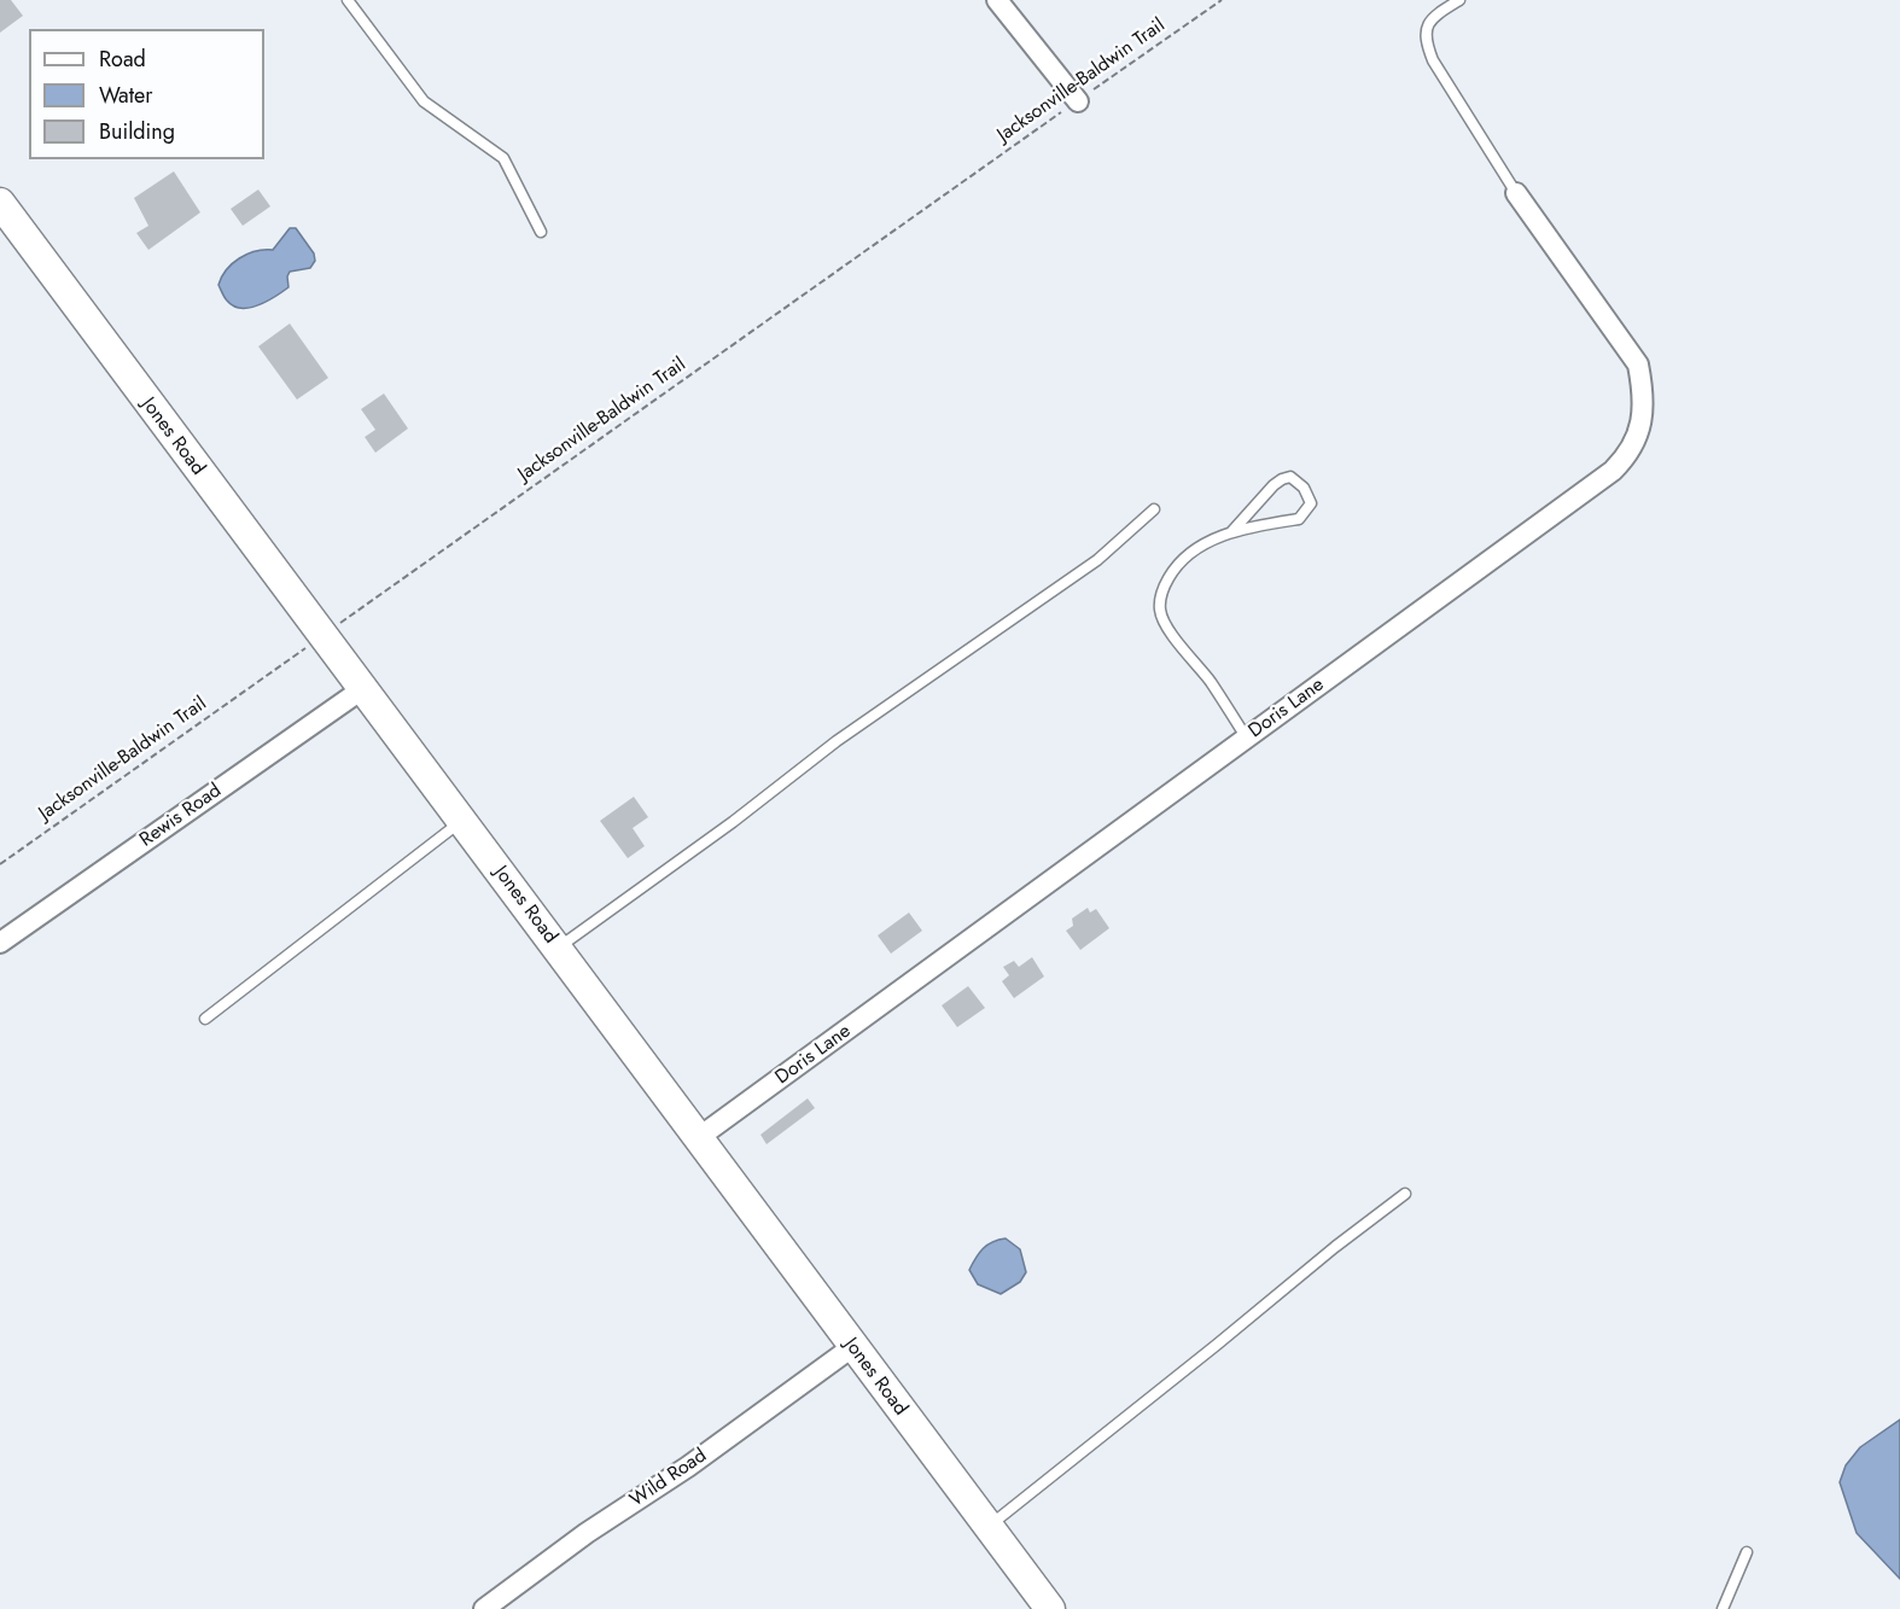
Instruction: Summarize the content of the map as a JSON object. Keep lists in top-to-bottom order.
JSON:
{
  "streets": {
    "street": [
      "Jones Road",
      "Doris Lane",
      "Rewis Road",
      "Wild Road"
    ],
    "path": ["Jacksonville-Baldwin Trail"]
  },
  "crossings": [
    ["Jacksonville-Baldwin Trail", "Jones Road"],
    ["Jones Road", "Doris Lane"],
    ["Jones Road", "Rewis Road"],
    ["Jones Road", "Wild Road"]
  ],
  "legend": ["Road", "Water", "Building"]
}
